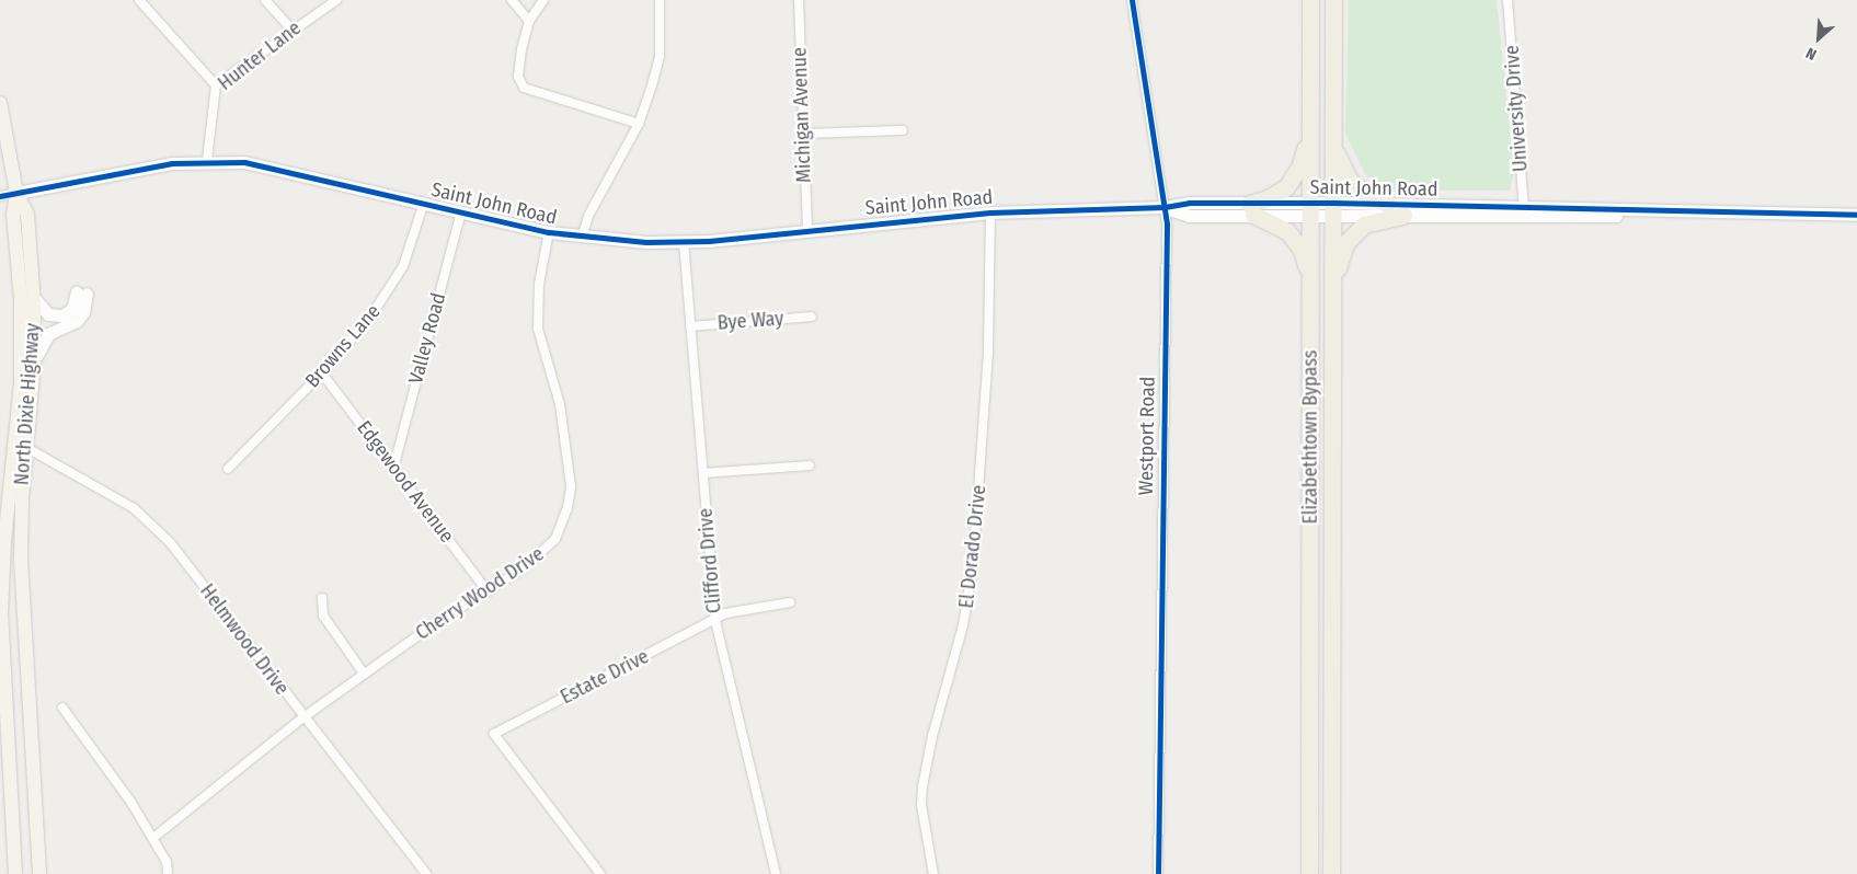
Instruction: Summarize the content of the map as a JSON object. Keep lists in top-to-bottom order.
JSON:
{
  "streets": {
    "highway": ["Elizabethtown Bypass"],
    "main road": ["North Dixie Highway"],
    "street": [
      "Hunter Lane",
      "University Drive",
      "Michigan Avenue",
      "Saint John Road",
      "Bye Way",
      "Valley Road",
      "Browns Lane",
      "Westport Road",
      "Edgewood Avenue",
      "El Dorado Drive",
      "Clifford Drive",
      "Cherry Wood Drive",
      "Helmwood Drive",
      "Estate Drive"
    ]
  },
  "crossings": [
    ["Hunter Lane", "Saint John Road"],
    ["University Drive", "Saint John Road"],
    ["Michigan Avenue", "Saint John Road"],
    ["Saint John Road", "Valley Road"],
    ["Saint John Road", "Browns Lane"],
    ["Saint John Road", "North Dixie Highway"],
    ["Saint John Road", "Westport Road"],
    ["Saint John Road", "Elizabethtown Bypass"],
    ["Saint John Road", "El Dorado Drive"],
    ["Saint John Road", "Clifford Drive"],
    ["Saint John Road", "Cherry Wood Drive"],
    ["Bye Way", "Clifford Drive"],
    ["Valley Road", "Edgewood Avenue"],
    ["Browns Lane", "Edgewood Avenue"],
    ["North Dixie Highway", "Helmwood Drive"],
    ["Edgewood Avenue", "Cherry Wood Drive"],
    ["Clifford Drive", "Estate Drive"],
    ["Cherry Wood Drive", "Helmwood Drive"]
  ],
  "north": "bottom left"
}
